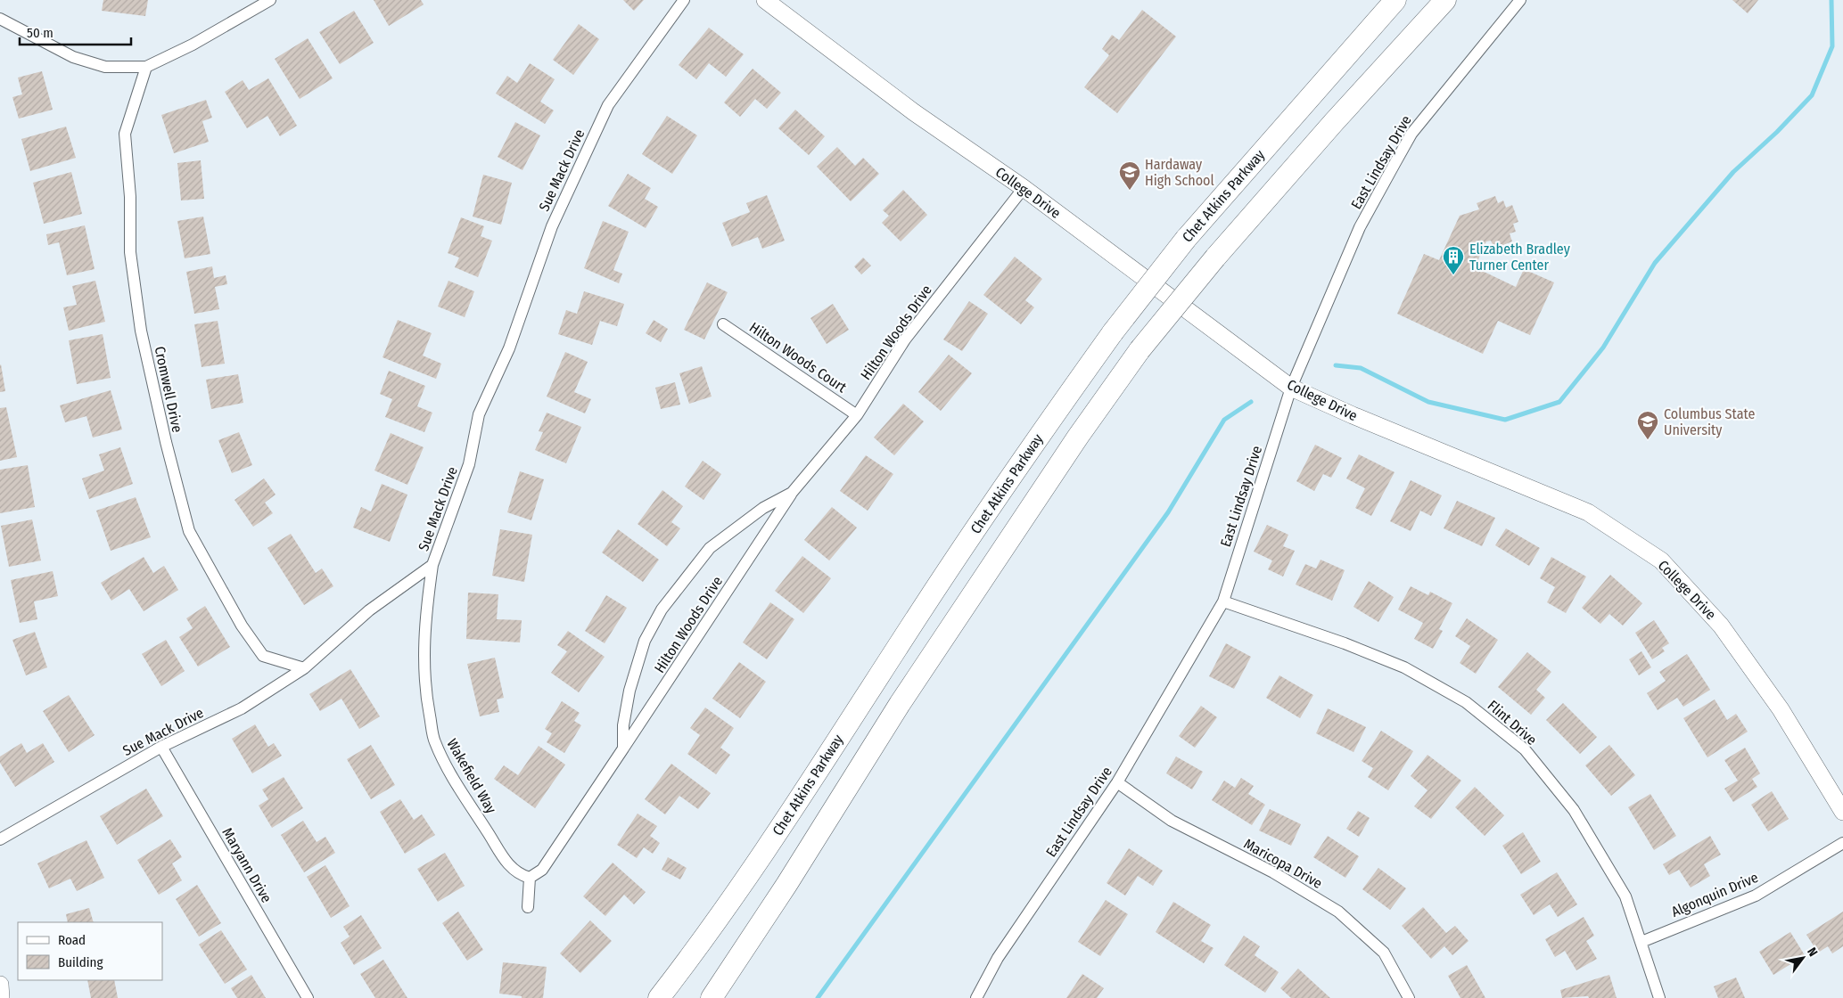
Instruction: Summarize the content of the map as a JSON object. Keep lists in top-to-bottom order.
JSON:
{
  "streets": {
    "highway": ["Chet Atkins Parkway"],
    "street": [
      "East Lindsay Drive",
      "Sue Mack Drive",
      "College Drive",
      "Hilton Woods Drive",
      "Hilton Woods Court",
      "Cromwell Drive",
      "Flint Drive",
      "Wakefield Way",
      "Maricopa Drive",
      "Maryann Drive",
      "Algonquin Drive"
    ]
  },
  "crossings": [
    ["East Lindsay Drive", "College Drive"],
    ["East Lindsay Drive", "Flint Drive"],
    ["East Lindsay Drive", "Maricopa Drive"],
    ["Sue Mack Drive", "Cromwell Drive"],
    ["Sue Mack Drive", "Wakefield Way"],
    ["Sue Mack Drive", "Maryann Drive"],
    ["College Drive", "Hilton Woods Drive"],
    ["Hilton Woods Drive", "Hilton Woods Court"],
    ["Hilton Woods Drive", "Wakefield Way"],
    ["Flint Drive", "Algonquin Drive"]
  ],
  "places": {
    "school or university": ["Hardaway High School", "Columbus State University"],
    "building": ["Elizabeth Bradley Turner Center"]
  },
  "legend": ["Road", "Building"],
  "scale_bar": "50 m",
  "north": "top right"
}
